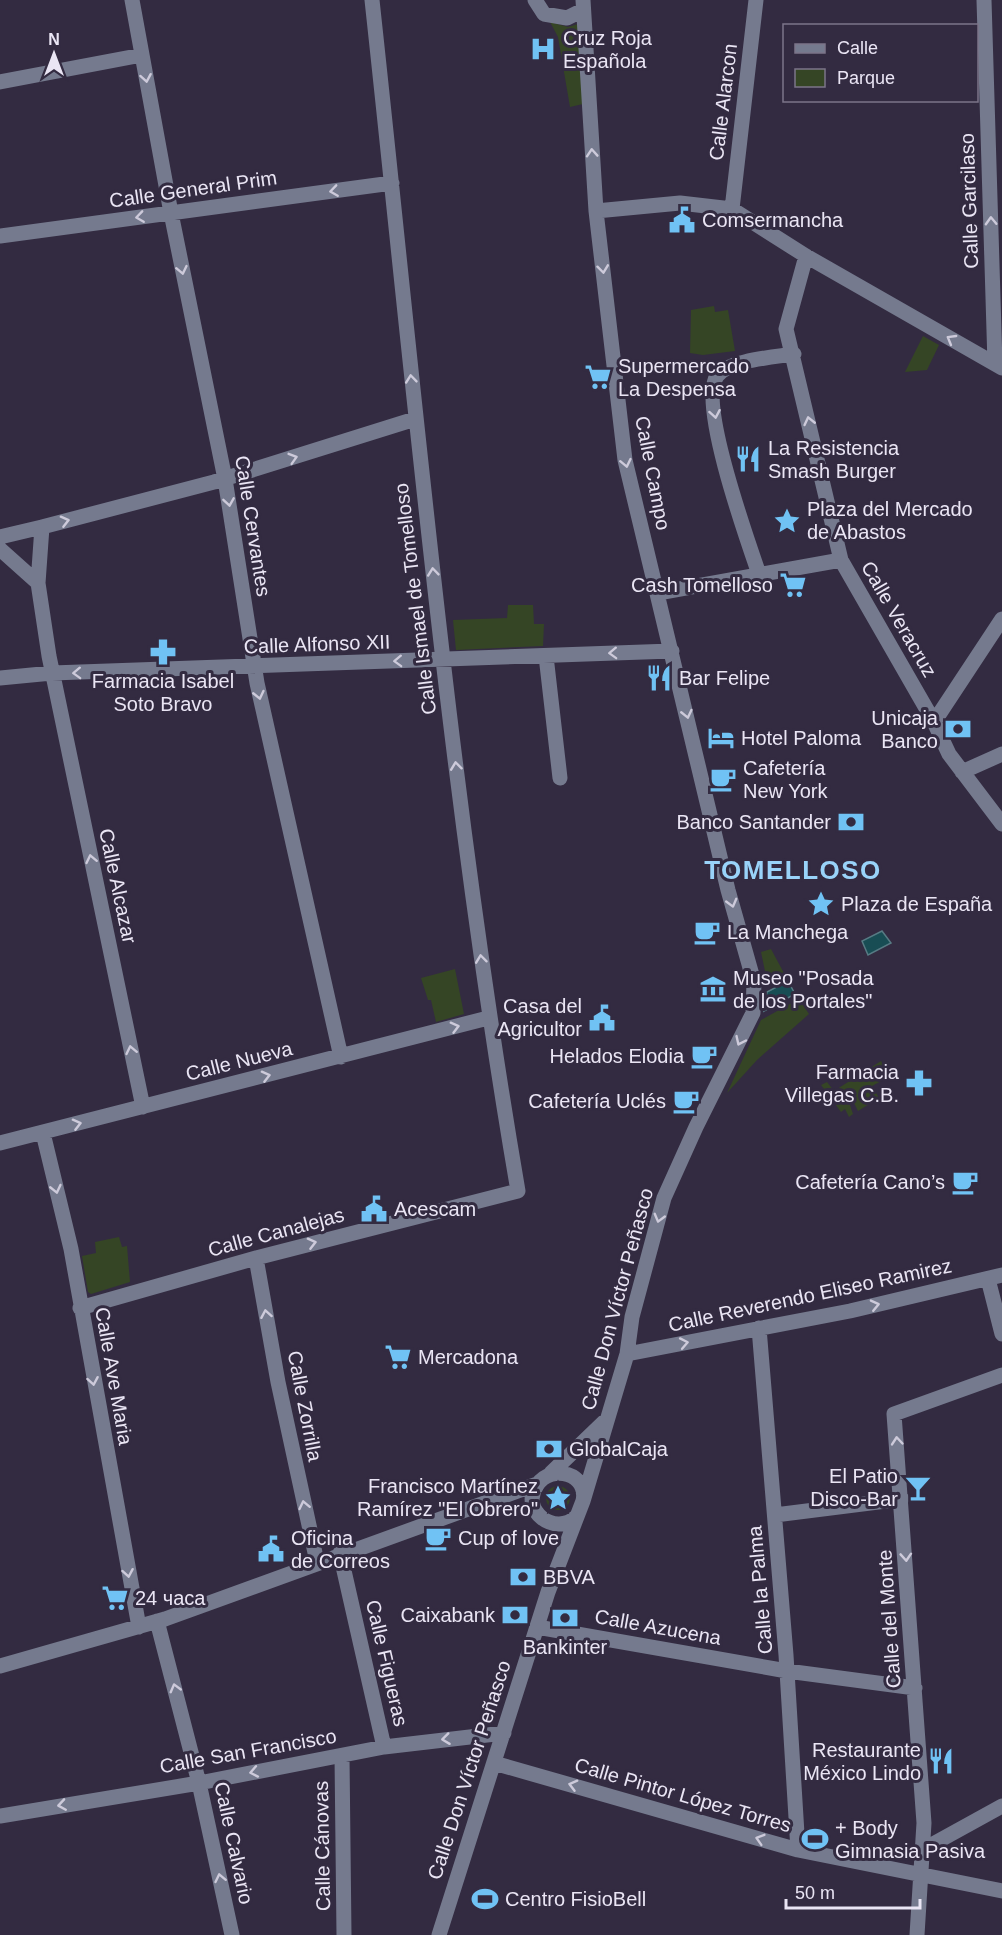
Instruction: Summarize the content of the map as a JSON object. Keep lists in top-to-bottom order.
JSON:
{
  "streets": {
    "street": [
      "Calle Alarcon",
      "Calle General Prim",
      "Calle Garcilaso",
      "Calle Campo",
      "Calle Cervantes",
      "Calle Ismael de Tomelloso",
      "Calle Veracruz",
      "Calle Alfonso XII",
      "Calle Alcazar",
      "Calle Nueva",
      "Calle Canalejas",
      "Calle Reverendo Eliseo Ramirez",
      "Calle Don Víctor Peñasco",
      "Calle Ave Maria",
      "Calle Zorrilla",
      "Calle la Palma",
      "Calle del Monte",
      "Calle Azucena",
      "Calle Figueras",
      "Calle San Francisco",
      "Calle Pintor López Torres",
      "Calle Calvario",
      "Calle Cánovas"
    ]
  },
  "crossings": [
    ["Calle General Prim", "Calle Cervantes"],
    ["Calle General Prim", "Calle Ismael de Tomelloso"],
    ["Calle Campo", "Calle Veracruz"],
    ["Calle Campo", "Calle Alfonso XII"],
    ["Calle Campo", "Calle Don Víctor Peñasco"],
    ["Calle Cervantes", "Calle Alfonso XII"],
    ["Calle Cervantes", "Calle Nueva"],
    ["Calle Ismael de Tomelloso", "Calle Alfonso XII"],
    ["Calle Ismael de Tomelloso", "Calle Nueva"],
    ["Calle Ismael de Tomelloso", "Calle Canalejas"],
    ["Calle Alfonso XII", "Calle Alcazar"],
    ["Calle Alcazar", "Calle Nueva"],
    ["Calle Nueva", "Calle Ave Maria"],
    ["Calle Canalejas", "Calle Ave Maria"],
    ["Calle Canalejas", "Calle Zorrilla"],
    ["Calle Reverendo Eliseo Ramirez", "Calle Don Víctor Peñasco"],
    ["Calle Reverendo Eliseo Ramirez", "Calle la Palma"],
    ["Calle Don Víctor Peñasco", "Calle Azucena"],
    ["Calle Don Víctor Peñasco", "Calle San Francisco"],
    ["Calle Don Víctor Peñasco", "Calle Pintor López Torres"],
    ["Calle la Palma", "Calle Azucena"],
    ["Calle la Palma", "Calle Pintor López Torres"],
    ["Calle del Monte", "Calle Azucena"],
    ["Calle del Monte", "Calle Pintor López Torres"],
    ["Calle Figueras", "Calle San Francisco"],
    ["Calle San Francisco", "Calle Calvario"],
    ["Calle San Francisco", "Calle Cánovas"]
  ],
  "one_way": [
    "Calle General Prim",
    "Calle Garcilaso",
    "Calle Cervantes",
    "Calle Ismael de Tomelloso",
    "Calle Alfonso XII",
    "Calle Alcazar",
    "Calle Nueva",
    "Calle Canalejas",
    "Calle Reverendo Eliseo Ramirez",
    "Calle Don Víctor Peñasco",
    "Calle Ave Maria",
    "Calle Zorrilla",
    "Calle San Francisco",
    "Calle Pintor López Torres",
    "Calle Calvario"
  ],
  "districts": ["TOMELLOSO"],
  "places": {
    "hospital": ["Cruz Roja Española"],
    "public building": [
      "Comsermancha",
      "Casa del Agricultor",
      "Acescam",
      "Oficina de Correos"
    ],
    "supermarket": [
      "Supermercado La Despensa",
      "Cash Tomelloso",
      "Mercadona",
      "24 часа"
    ],
    "restaurant": ["La Resistencia Smash Burger", "Bar Felipe", "Restaurante México Lindo"],
    "place": ["Plaza del Mercado de Abastos", "Plaza de España", "Francisco Martínez Ramírez \"El Obrero\""],
    "pharmacy": ["Farmacia Isabel Soto Bravo", "Farmacia Villegas C.B."],
    "bank": [
      "Unicaja Banco",
      "Banco Santander",
      "GlobalCaja",
      "BBVA",
      "Caixabank",
      "Bankinter"
    ],
    "hotel": ["Hotel Paloma"],
    "cafe": [
      "Cafetería New York",
      "La Manchega",
      "Helados Elodia",
      "Cafetería Uclés",
      "Cafetería Cano’s",
      "Cup of love"
    ],
    "museum": ["Museo \"Posada de los Portales\""],
    "bar": ["El Patio Disco-Bar"],
    "sports": ["+ Body Gimnasia Pasiva", "Centro FisioBell"]
  },
  "legend": ["Calle", "Parque"],
  "scale_bar": "50 m",
  "north": "top"
}
